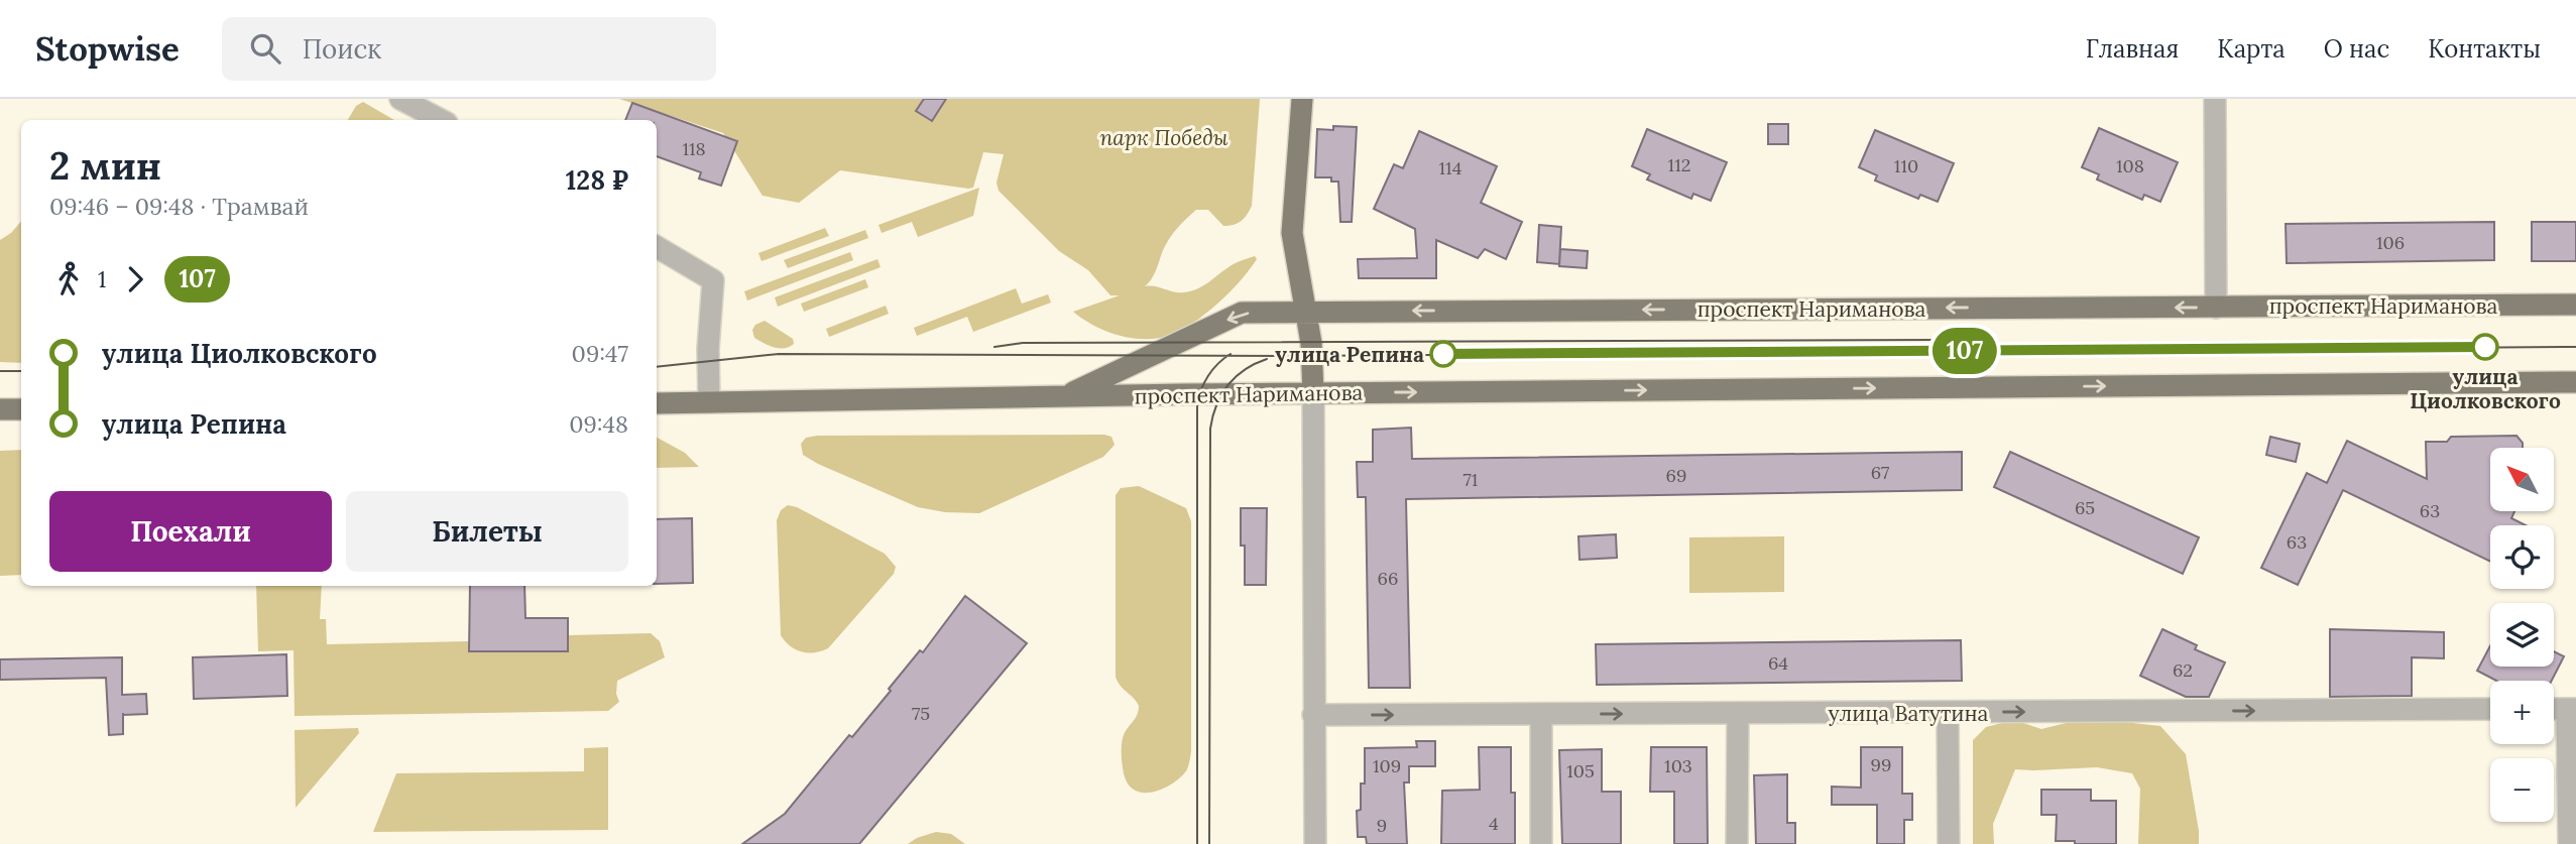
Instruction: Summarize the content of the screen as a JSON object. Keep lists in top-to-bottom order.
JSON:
{
  "streets": {
    "main road": ["проспект Нариманова"],
    "street": ["улица Ватутина"]
  },
  "one_way": ["улица Ватутина"],
  "parks": ["парк Победы"],
  "places": ["улица Циолковского", "улица Репина"],
  "lines": ["tram line 107"],
  "house_numbers": [
    "118",
    "112",
    "110",
    "108",
    "114",
    "106",
    "67",
    "69",
    "71",
    "65",
    "63",
    "63",
    "66",
    "64",
    "62",
    "75",
    "99",
    "109",
    "103",
    "105",
    "4",
    "9"
  ],
  "north": "top left",
  "page": {
    "header": "Stopwise",
    "search": "Поиск",
    "nav": [
      "Главная",
      "Карта",
      "О нас",
      "Контакты"
    ],
    "on_map": "107",
    "heading": ["2 мин", "09:46 – 09:48 · Трамвай", "128 ₽"],
    "legs": ["1", "107"],
    "list": [
      {
        "name": "улица Циолковского",
        "value": "09:47"
      },
      {
        "name": "улица Репина",
        "value": "09:48"
      }
    ],
    "map_buttons": ["+", "−"],
    "buttons": ["Поехали", "Билеты"]
  }
}
